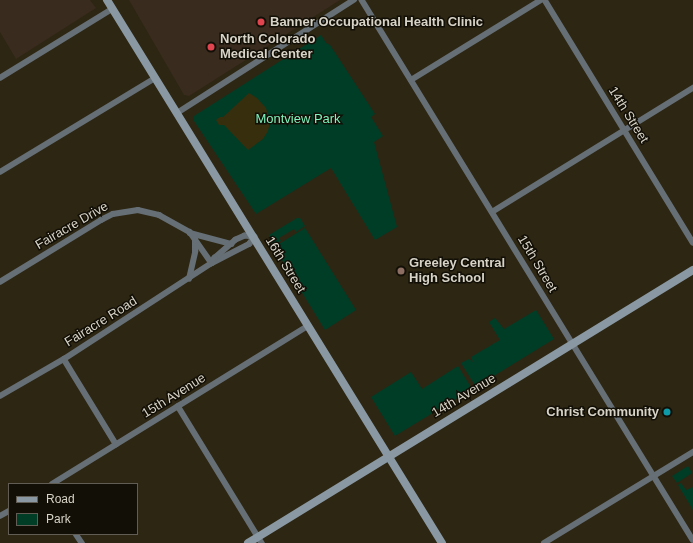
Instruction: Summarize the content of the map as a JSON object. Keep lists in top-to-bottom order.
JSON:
{
  "streets": {
    "main road": ["16th Street", "14th Avenue"],
    "street": [
      "14th Street",
      "Fairacre Drive",
      "15th Street",
      "Fairacre Road",
      "15th Avenue"
    ]
  },
  "crossings": [
    ["Fairacre Drive", "Fairacre Road"],
    ["15th Street", "14th Avenue"],
    ["16th Street", "Fairacre Road"],
    ["16th Street", "15th Avenue"],
    ["16th Street", "14th Avenue"]
  ],
  "parks": ["Montview Park"],
  "places": [
    "Banner Occupational Health Clinic",
    "North Colorado Medical Center",
    "Greeley Central High School",
    "Christ Community"
  ],
  "legend": ["Road", "Park"]
}
